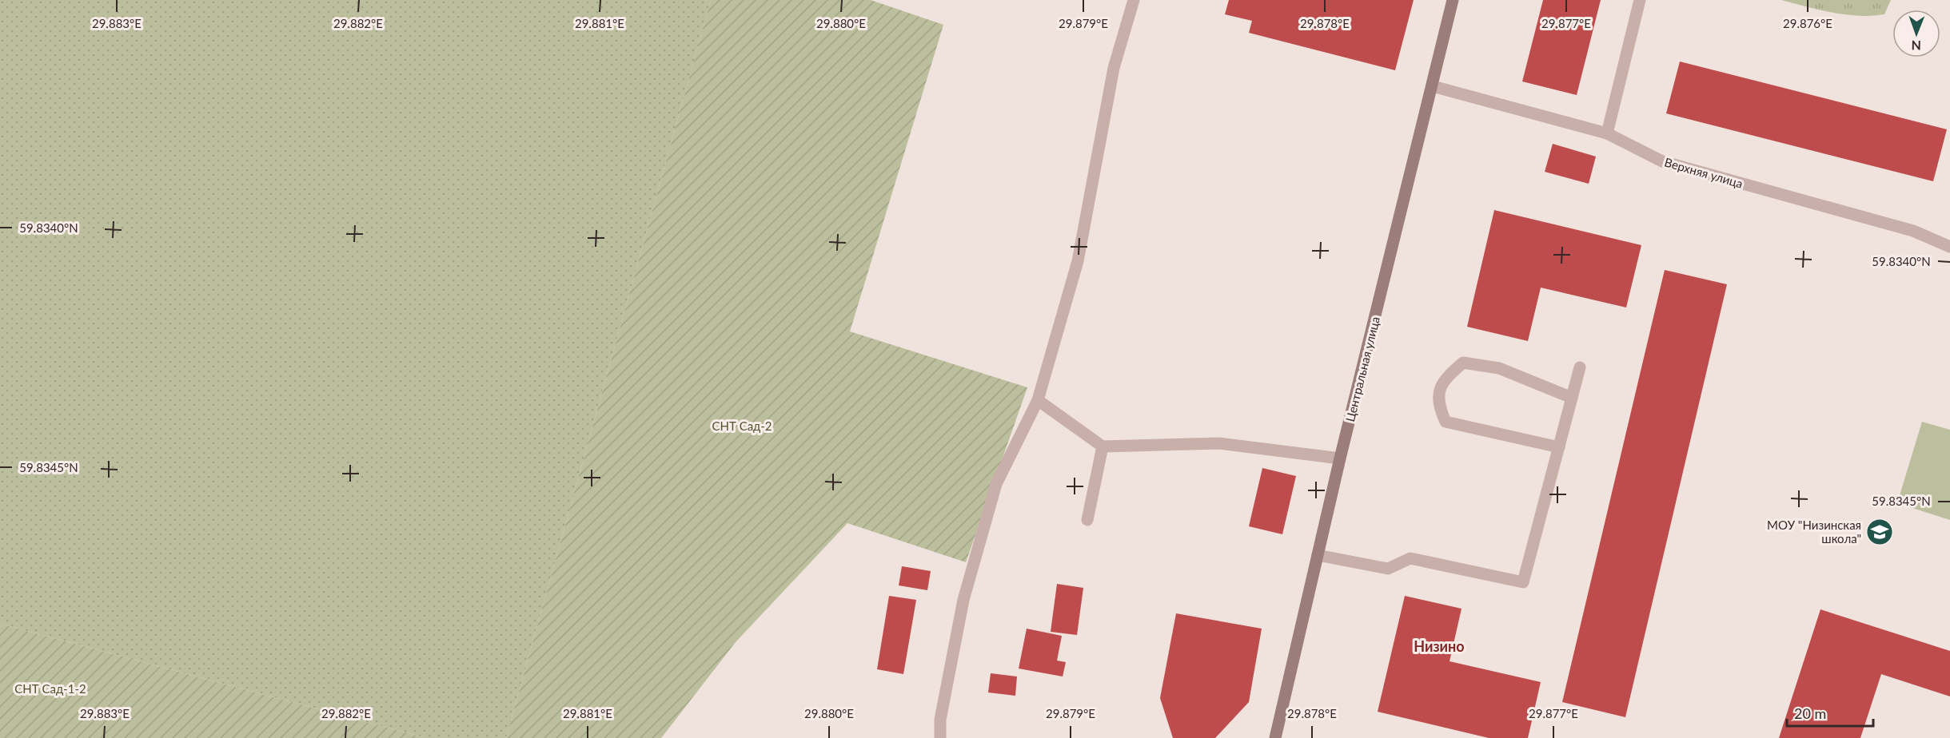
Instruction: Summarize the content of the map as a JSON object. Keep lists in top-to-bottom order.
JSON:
{
  "streets": {
    "street": ["Верхняя улица", "Центральная улица"]
  },
  "crossings": [
    ["Верхняя улица", "Центральная улица"]
  ],
  "districts": ["Низино"],
  "parks": ["СНТ Сад-2", "СНТ Сад-1-2"],
  "places": {
    "school or university": ["МОУ \"Низинская школа\""]
  },
  "scale_bar": "20 m",
  "north": "bottom",
  "coordinates": [
    "29.883°E",
    "29.882°E",
    "29.881°E",
    "29.880°E",
    "29.879°E",
    "29.878°E",
    "29.877°E",
    "29.876°E",
    "59.8340°N",
    "59.8345°N"
  ]
}
